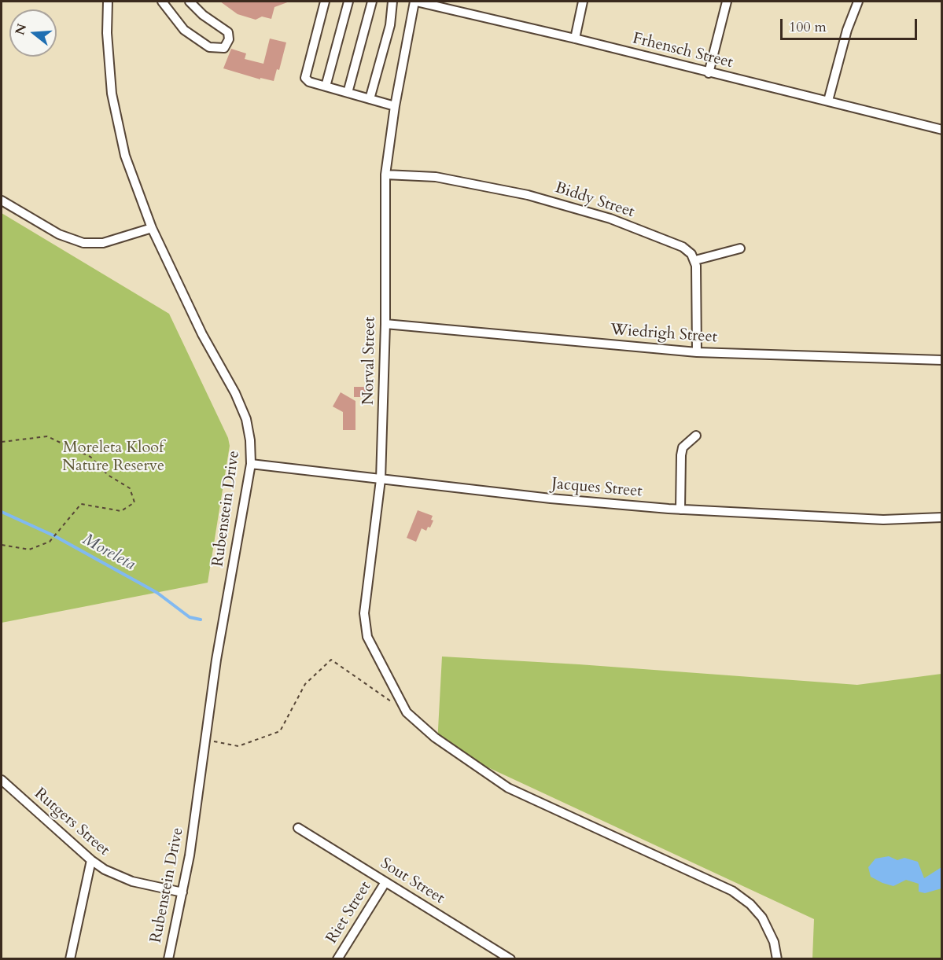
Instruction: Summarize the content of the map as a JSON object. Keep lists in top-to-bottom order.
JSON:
{
  "streets": {
    "street": [
      "Frhensch Street",
      "Biddy Street",
      "Wiedrigh Street",
      "Norval Street",
      "Jacques Street",
      "Rubenstein Drive",
      "Rutgers Street",
      "Sout Street",
      "Riet Street"
    ]
  },
  "crossings": [
    ["Frhensch Street", "Norval Street"],
    ["Biddy Street", "Norval Street"],
    ["Wiedrigh Street", "Norval Street"],
    ["Norval Street", "Jacques Street"],
    ["Jacques Street", "Rubenstein Drive"],
    ["Rubenstein Drive", "Rutgers Street"],
    ["Sout Street", "Riet Street"]
  ],
  "water": ["Moreleta"],
  "parks": ["Moreleta Kloof Nature Reserve"],
  "scale_bar": "100 m",
  "north": "left"
}
